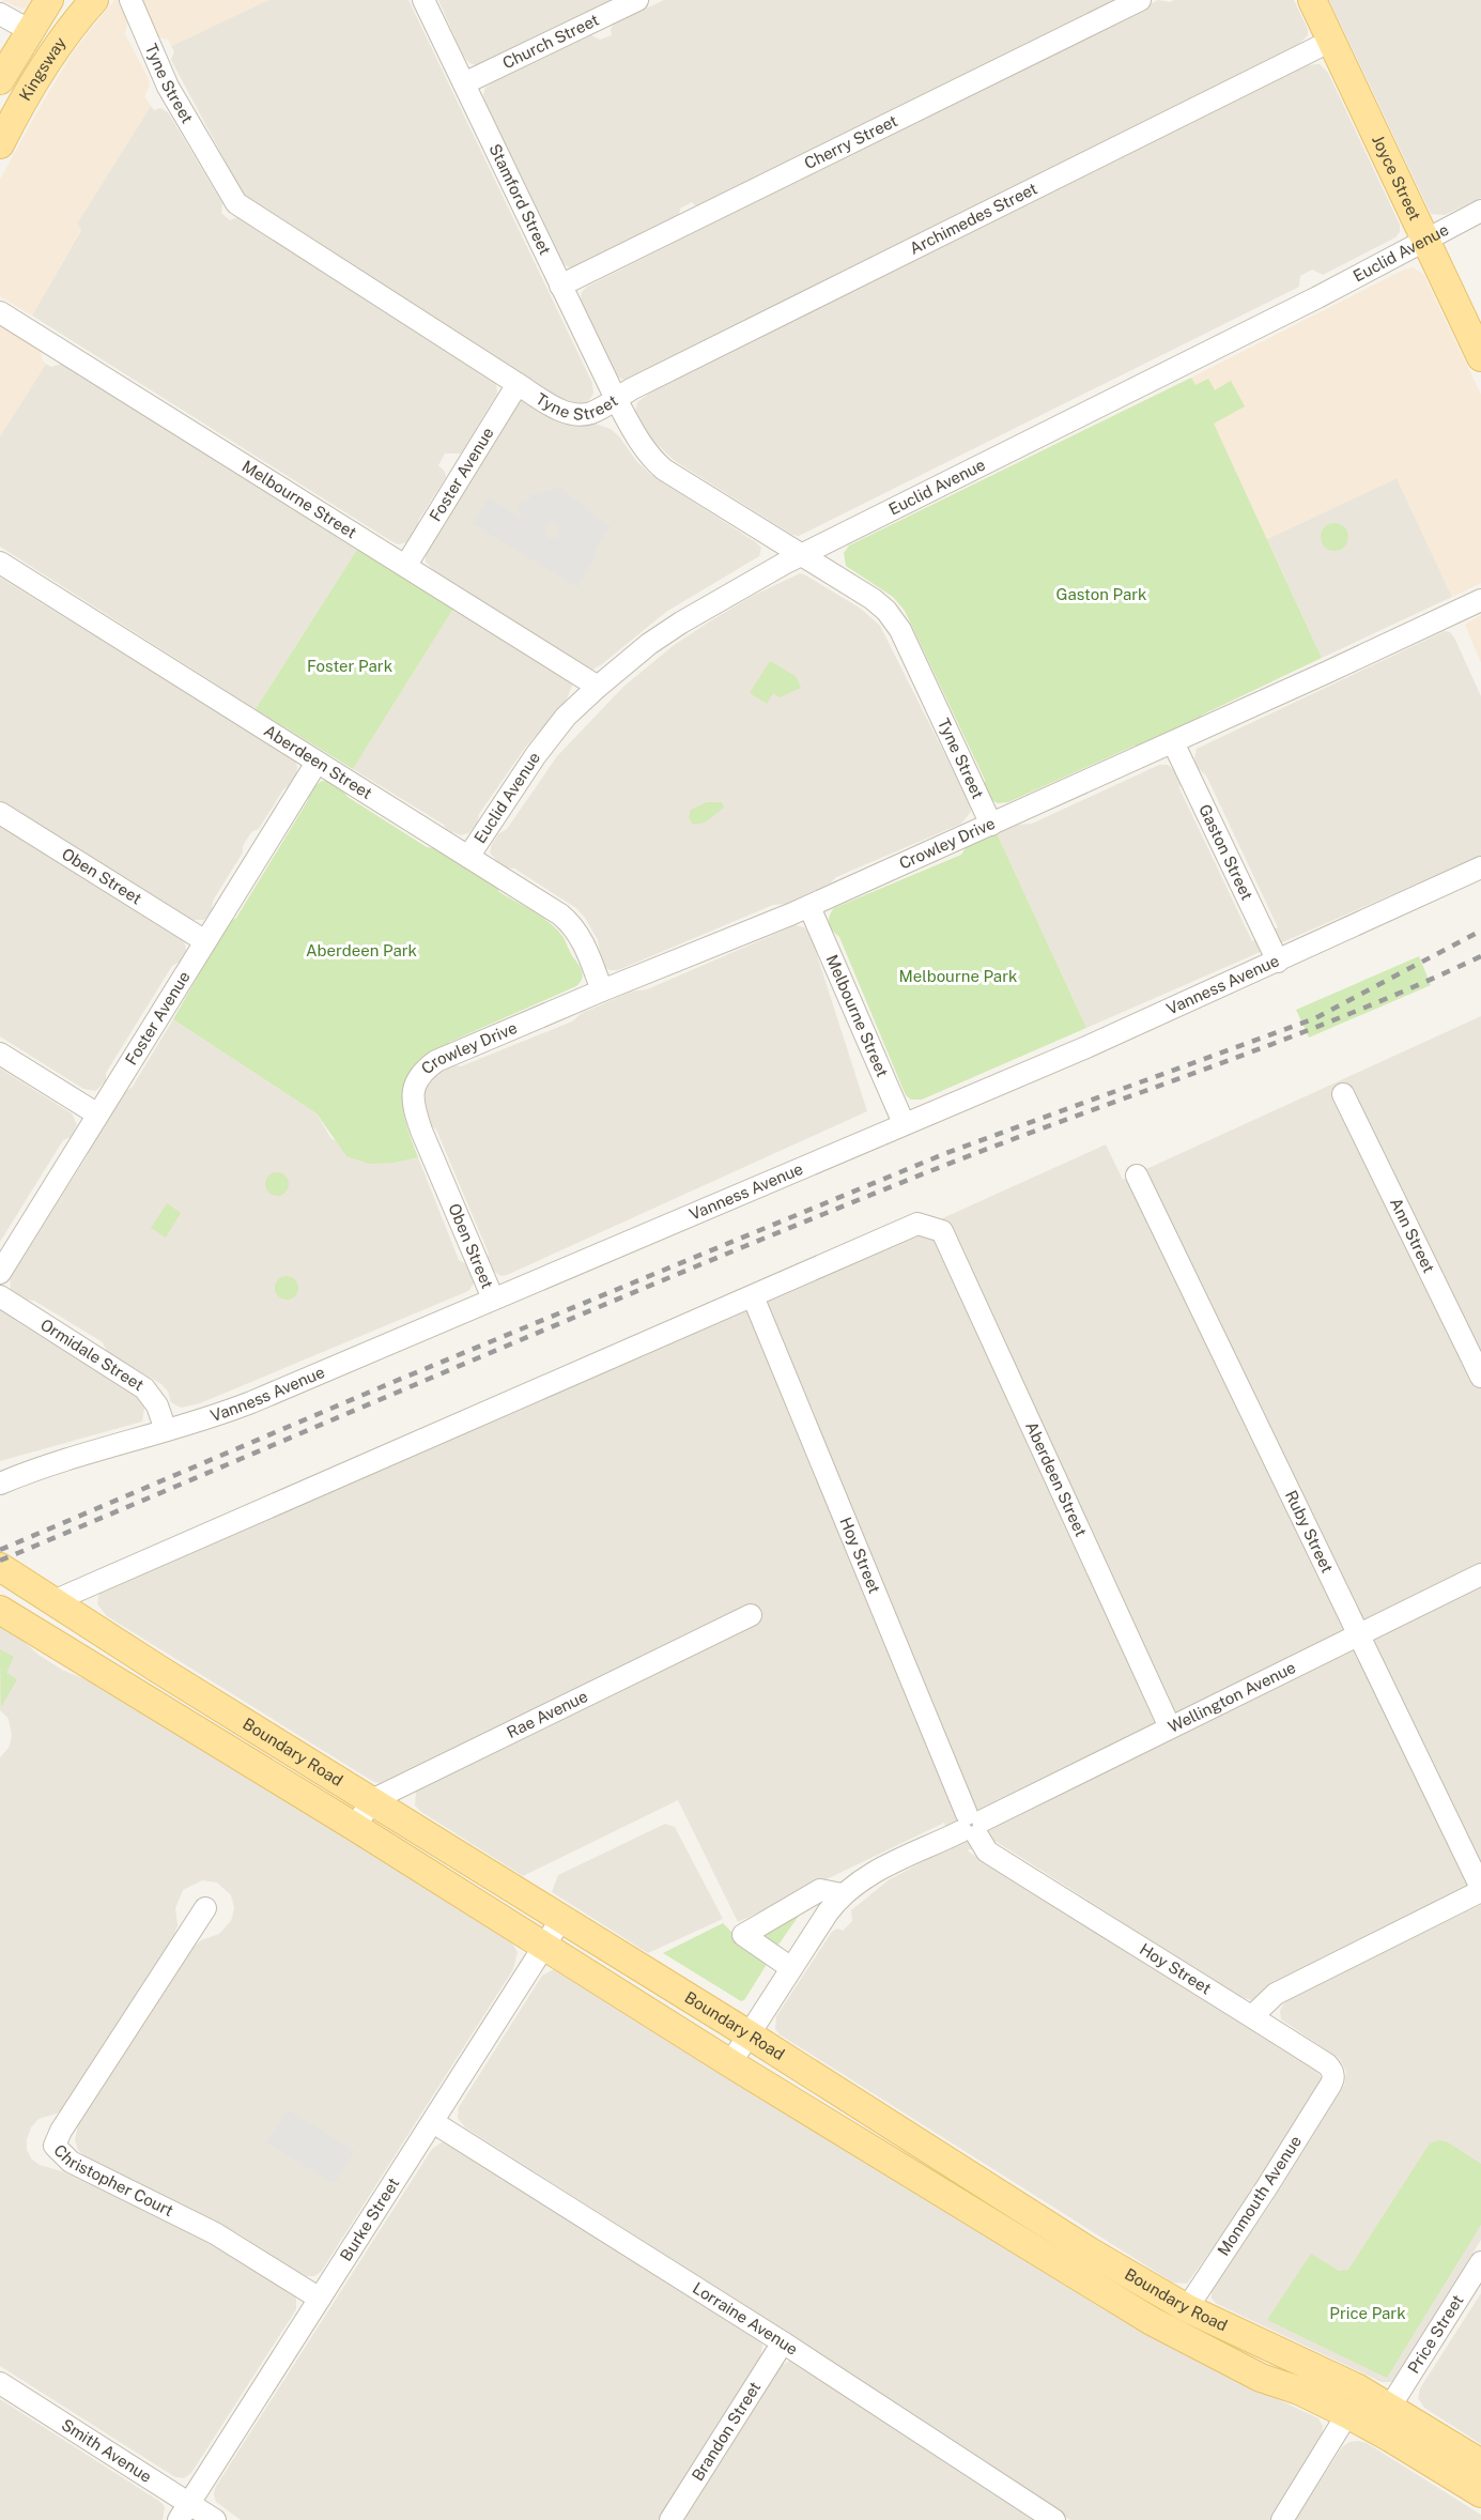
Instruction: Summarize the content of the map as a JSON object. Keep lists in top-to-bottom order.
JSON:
{
  "streets": {
    "main road": ["Kingsway", "Joyce Street", "Boundary Road"],
    "street": [
      "Church Street",
      "Tyne Street",
      "Cherry Street",
      "Stamford Street",
      "Archimedes Street",
      "Euclid Avenue",
      "Foster Avenue",
      "Melbourne Street",
      "Aberdeen Street",
      "Crowley Drive",
      "Gaston Street",
      "Oben Street",
      "Vanness Avenue",
      "Ann Street",
      "Ormidale Street",
      "Ruby Street",
      "Hoy Street",
      "Wellington Avenue",
      "Rae Avenue",
      "Christopher Court",
      "Monmouth Avenue",
      "Burke Street",
      "Lorraine Avenue",
      "Price Street",
      "Brandon Street",
      "Smith Avenue"
    ]
  },
  "crossings": [
    ["Church Street", "Stamford Street"],
    ["Tyne Street", "Stamford Street"],
    ["Tyne Street", "Archimedes Street"],
    ["Tyne Street", "Euclid Avenue"],
    ["Tyne Street", "Foster Avenue"],
    ["Tyne Street", "Crowley Drive"],
    ["Cherry Street", "Stamford Street"],
    ["Joyce Street", "Archimedes Street"],
    ["Joyce Street", "Euclid Avenue"],
    ["Stamford Street", "Archimedes Street"],
    ["Euclid Avenue", "Melbourne Street"],
    ["Euclid Avenue", "Aberdeen Street"],
    ["Foster Avenue", "Melbourne Street"],
    ["Foster Avenue", "Aberdeen Street"],
    ["Foster Avenue", "Oben Street"],
    ["Melbourne Street", "Crowley Drive"],
    ["Melbourne Street", "Vanness Avenue"],
    ["Aberdeen Street", "Crowley Drive"],
    ["Aberdeen Street", "Hoy Street"],
    ["Aberdeen Street", "Wellington Avenue"],
    ["Crowley Drive", "Gaston Street"],
    ["Crowley Drive", "Oben Street"],
    ["Gaston Street", "Vanness Avenue"],
    ["Oben Street", "Vanness Avenue"],
    ["Vanness Avenue", "Ormidale Street"],
    ["Ruby Street", "Wellington Avenue"],
    ["Hoy Street", "Wellington Avenue"],
    ["Hoy Street", "Monmouth Avenue"],
    ["Wellington Avenue", "Boundary Road"],
    ["Rae Avenue", "Boundary Road"],
    ["Boundary Road", "Monmouth Avenue"],
    ["Boundary Road", "Burke Street"],
    ["Boundary Road", "Price Street"],
    ["Christopher Court", "Burke Street"],
    ["Burke Street", "Lorraine Avenue"],
    ["Burke Street", "Smith Avenue"],
    ["Lorraine Avenue", "Brandon Street"]
  ],
  "parks": [
    "Gaston Park",
    "Foster Park",
    "Aberdeen Park",
    "Melbourne Park",
    "Price Park"
  ]
}
